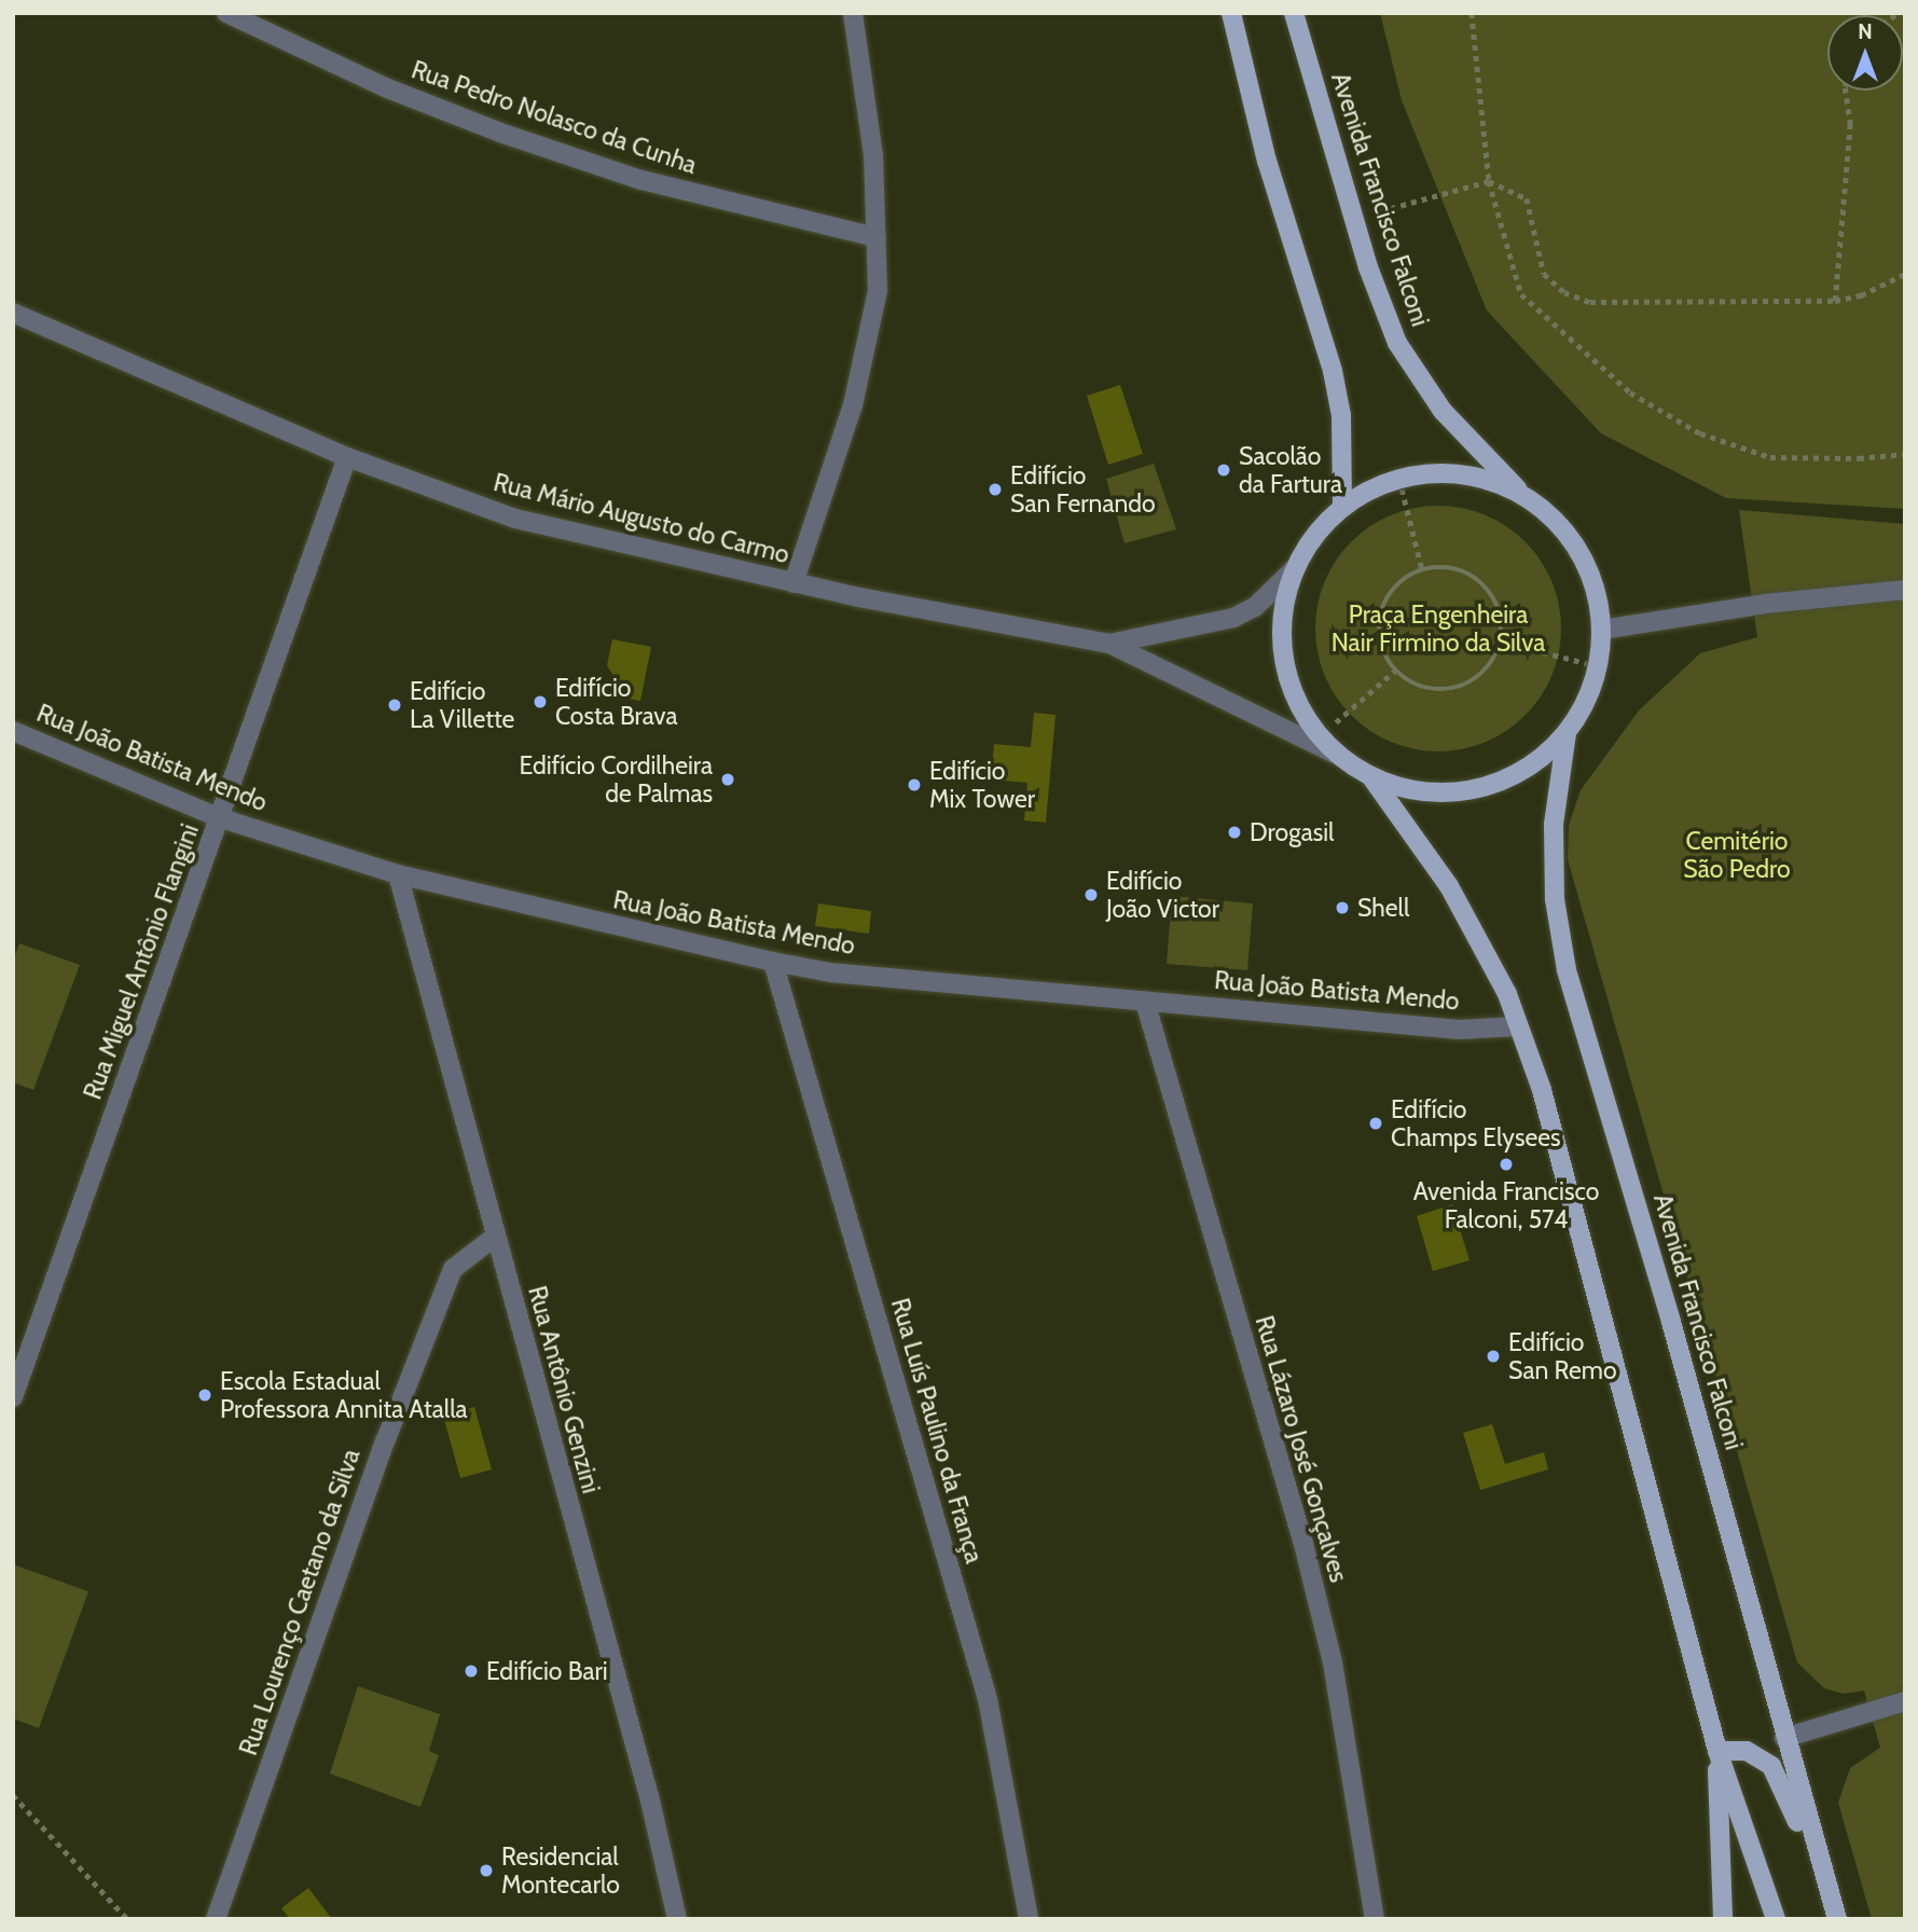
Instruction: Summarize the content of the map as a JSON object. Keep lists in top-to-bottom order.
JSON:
{
  "streets": {
    "main road": ["Avenida Francisco Falconi"],
    "street": [
      "Rua Pedro Nolasco da Cunha",
      "Rua Mário Augusto do Carmo",
      "Rua João Batista Mendo",
      "Rua Miguel Antônio Flangini",
      "Rua Antônio Genzini",
      "Rua Luís Paulino da França",
      "Rua Lázaro José Gonçalves",
      "Rua Lourenço Caetano da Silva"
    ]
  },
  "crossings": [
    ["Rua Mário Augusto do Carmo", "Rua Miguel Antônio Flangini"],
    ["Rua João Batista Mendo", "Rua Miguel Antônio Flangini"],
    ["Rua João Batista Mendo", "Rua Antônio Genzini"],
    ["Rua João Batista Mendo", "Rua Luís Paulino da França"],
    ["Rua João Batista Mendo", "Rua Lázaro José Gonçalves"],
    ["Rua Antônio Genzini", "Rua Lourenço Caetano da Silva"]
  ],
  "parks": ["Praça Engenheira Nair Firmino da Silva", "Cemitério São Pedro"],
  "places": [
    "Sacolão da Fartura",
    "Edifício San Fernando",
    "Edifício Costa Brava",
    "Edifício La Villette",
    "Edifício Cordilheira de Palmas",
    "Edifício Mix Tower",
    "Drogasil",
    "Edifício João Victor",
    "Shell",
    "Edifício Champs Elysees",
    "Avenida Francisco Falconi, 574",
    "Edifício San Remo",
    "Escola Estadual Professora Annita Atalla",
    "Edifício Bari",
    "Residencial Montecarlo"
  ],
  "north": "top"
}
